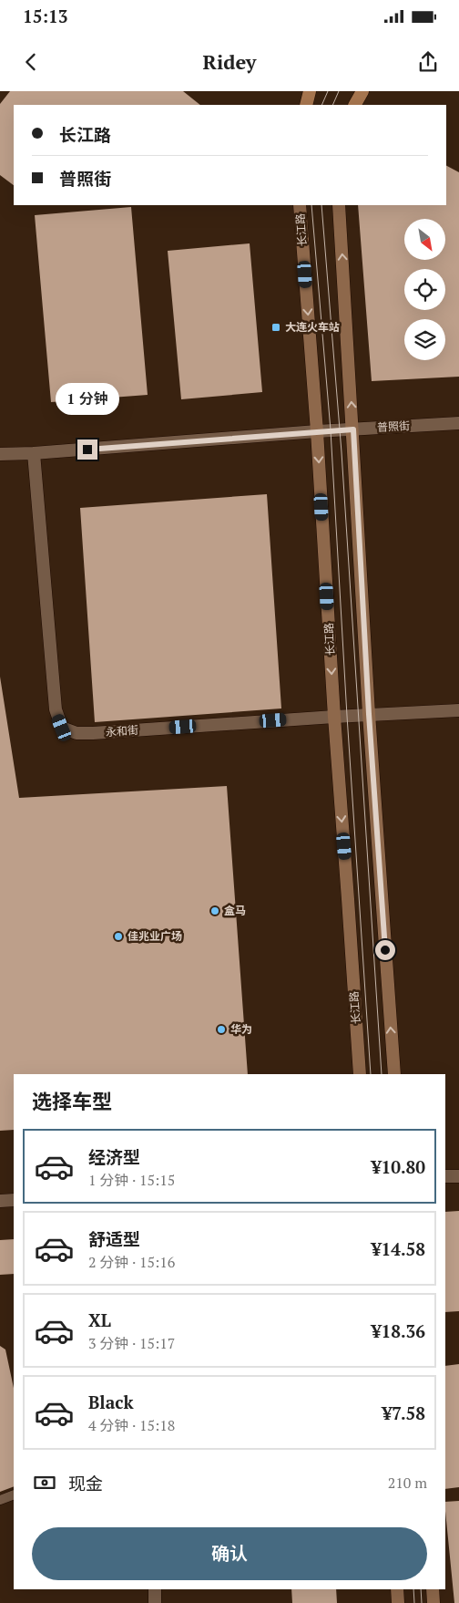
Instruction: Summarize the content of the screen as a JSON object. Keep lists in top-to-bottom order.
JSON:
{
  "streets": {
    "main road": ["长江路"],
    "street": ["普照街", "永和街"]
  },
  "crossings": [
    ["长江路", "普照街"],
    ["长江路", "永和街"],
    ["普照街", "永和街"]
  ],
  "places": {
    "transit": ["大连火车站"],
    "other": ["盒马", "佳兆业广场", "华为"]
  },
  "north": "bottom right",
  "page": {
    "status": "15:13",
    "header": "Ridey",
    "banner": ["长江路", "普照街"],
    "bubble": "1 分钟",
    "heading": "选择车型",
    "list": [
      {
        "name": "经济型",
        "note": "1 分钟 · 15:15",
        "value": "¥10.80"
      },
      {
        "name": "舒适型",
        "note": "2 分钟 · 15:16",
        "value": "¥14.58"
      },
      {
        "name": "XL",
        "note": "3 分钟 · 15:17",
        "value": "¥18.36"
      },
      {
        "name": "Black",
        "note": "4 分钟 · 15:18",
        "value": "¥7.58"
      }
    ],
    "pay": ["现金", "210 m"],
    "buttons": "确认"
  }
}
